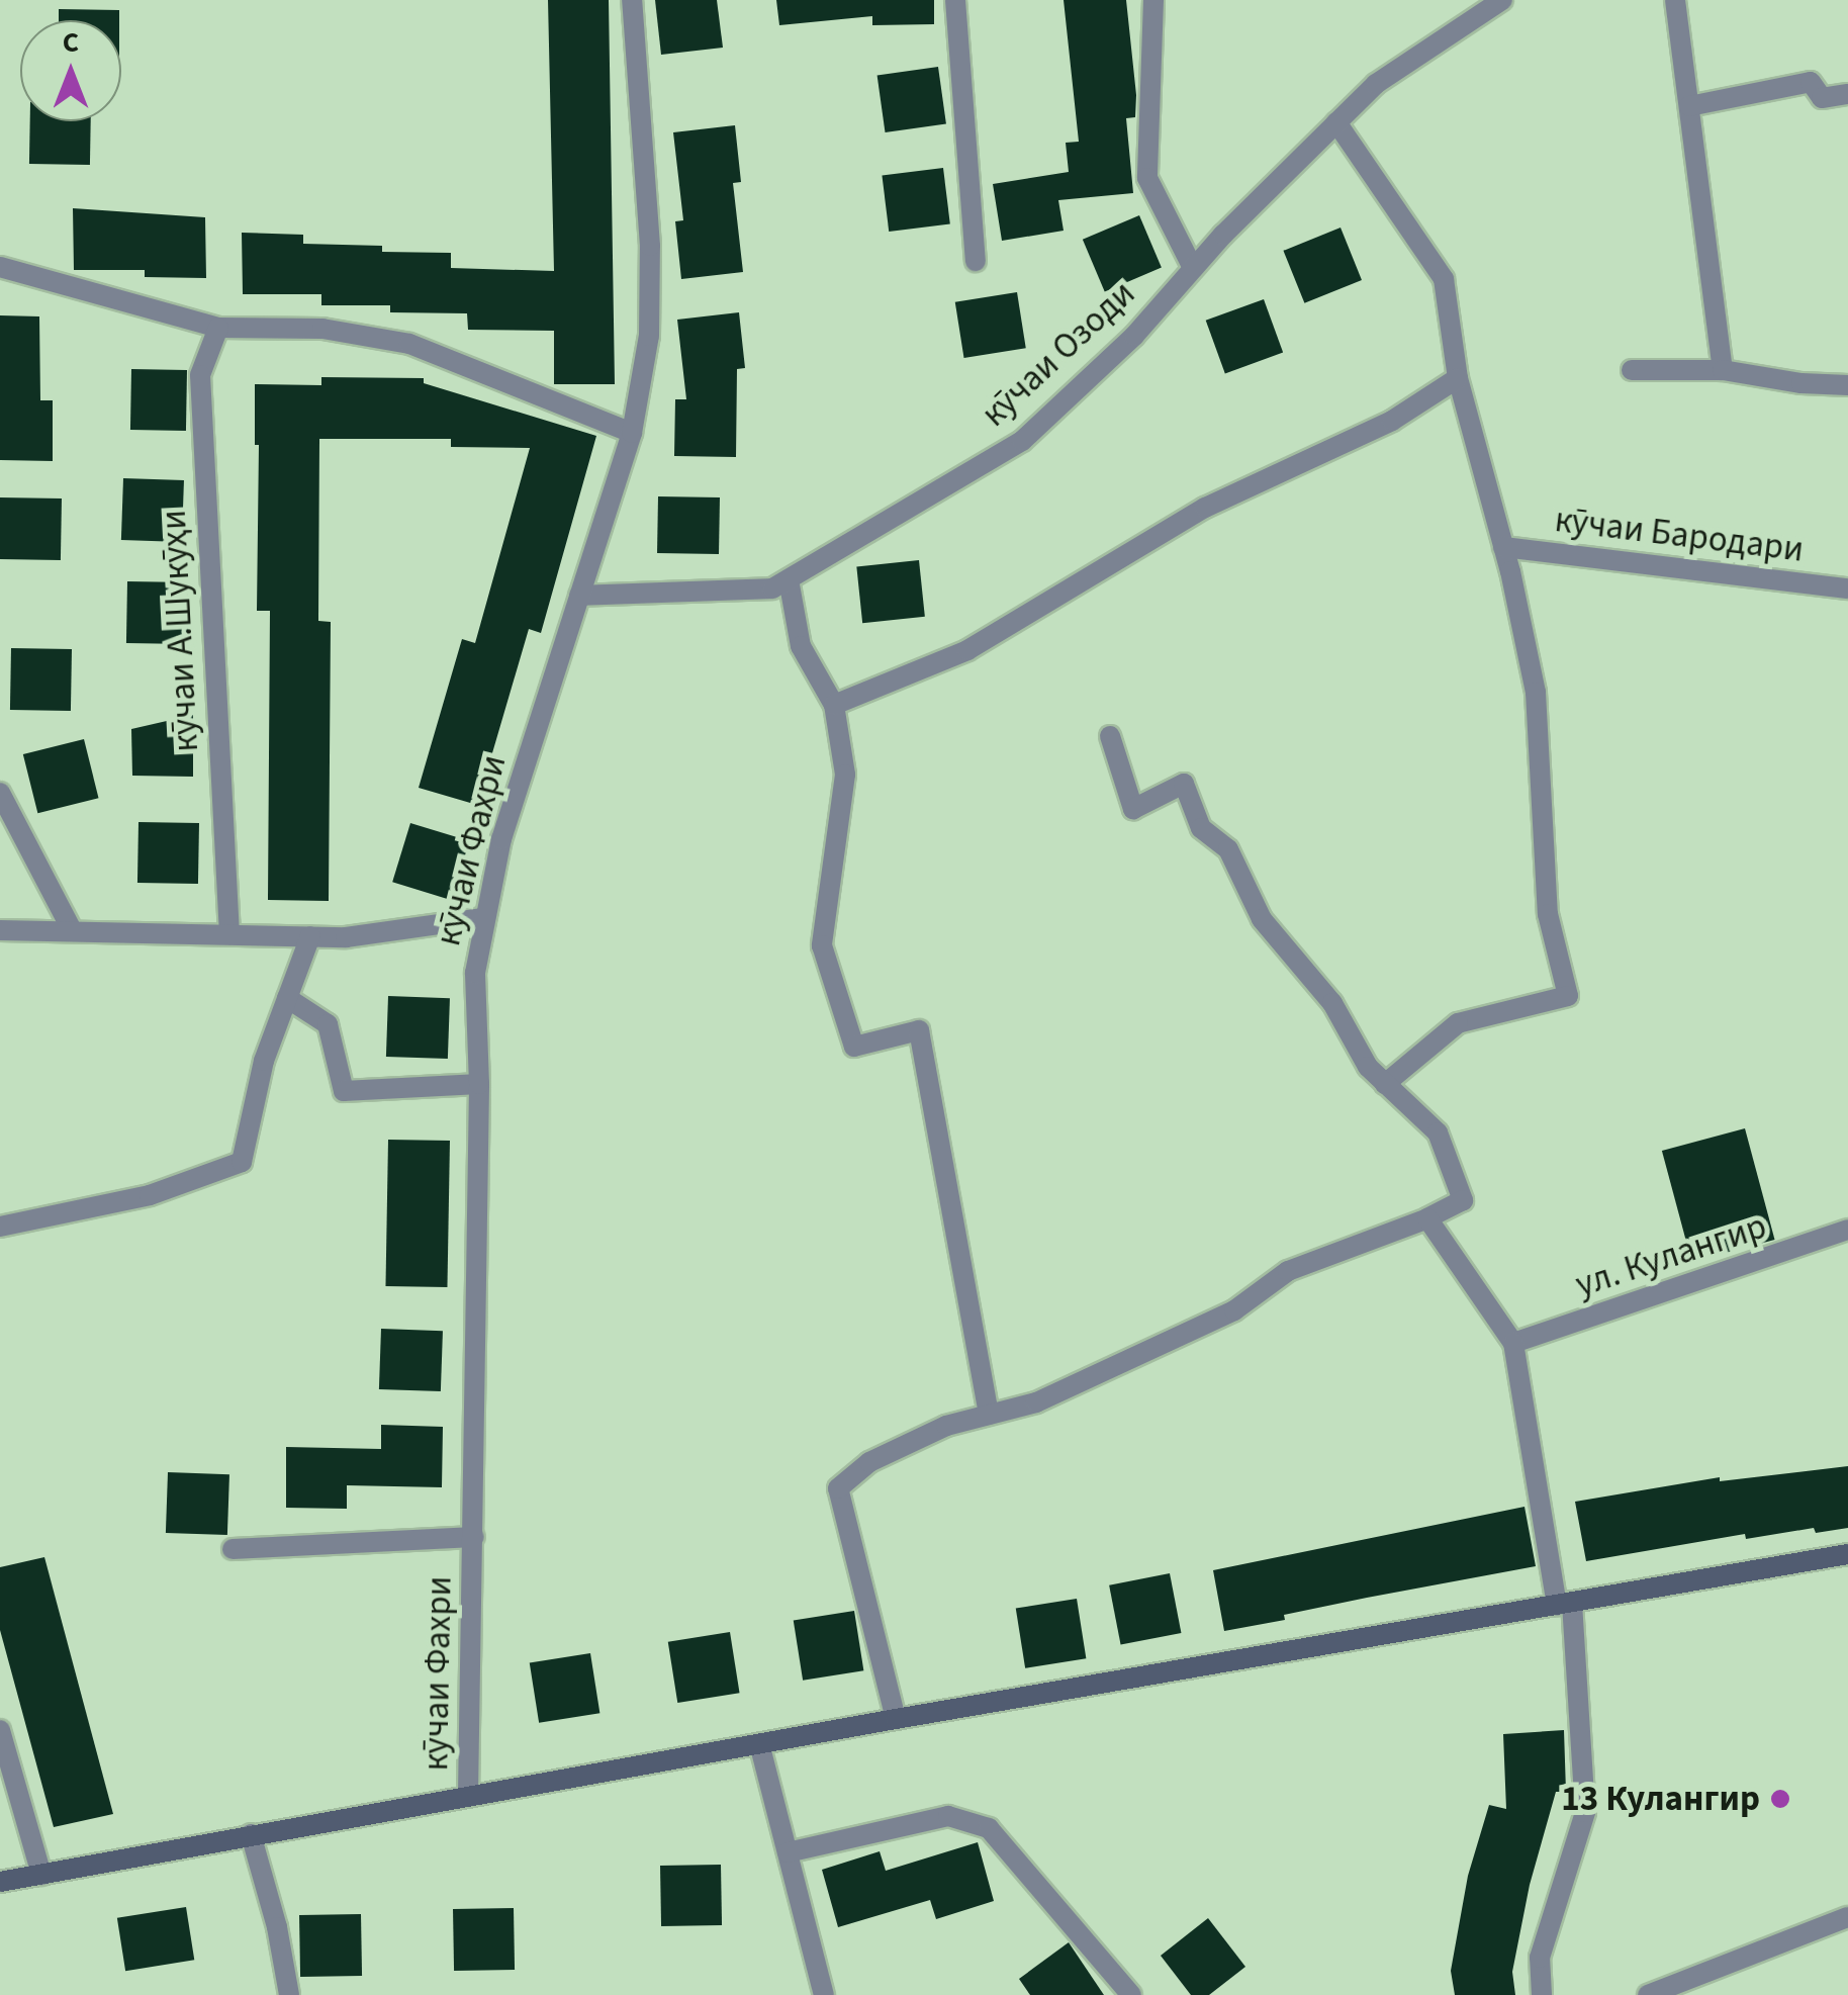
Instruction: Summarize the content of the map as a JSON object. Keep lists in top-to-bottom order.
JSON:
{
  "streets": {
    "street": [
      "кӯчаи Озоди",
      "кӯчаи Бародари",
      "кӯчаи А.Шукӯҳи",
      "кӯчаи Фахри",
      "ул. Кулангир"
    ]
  },
  "crossings": [
    ["кӯчаи Озоди", "кӯчаи Фахри"]
  ],
  "places": ["13 Кулангир"],
  "north": "top"
}
